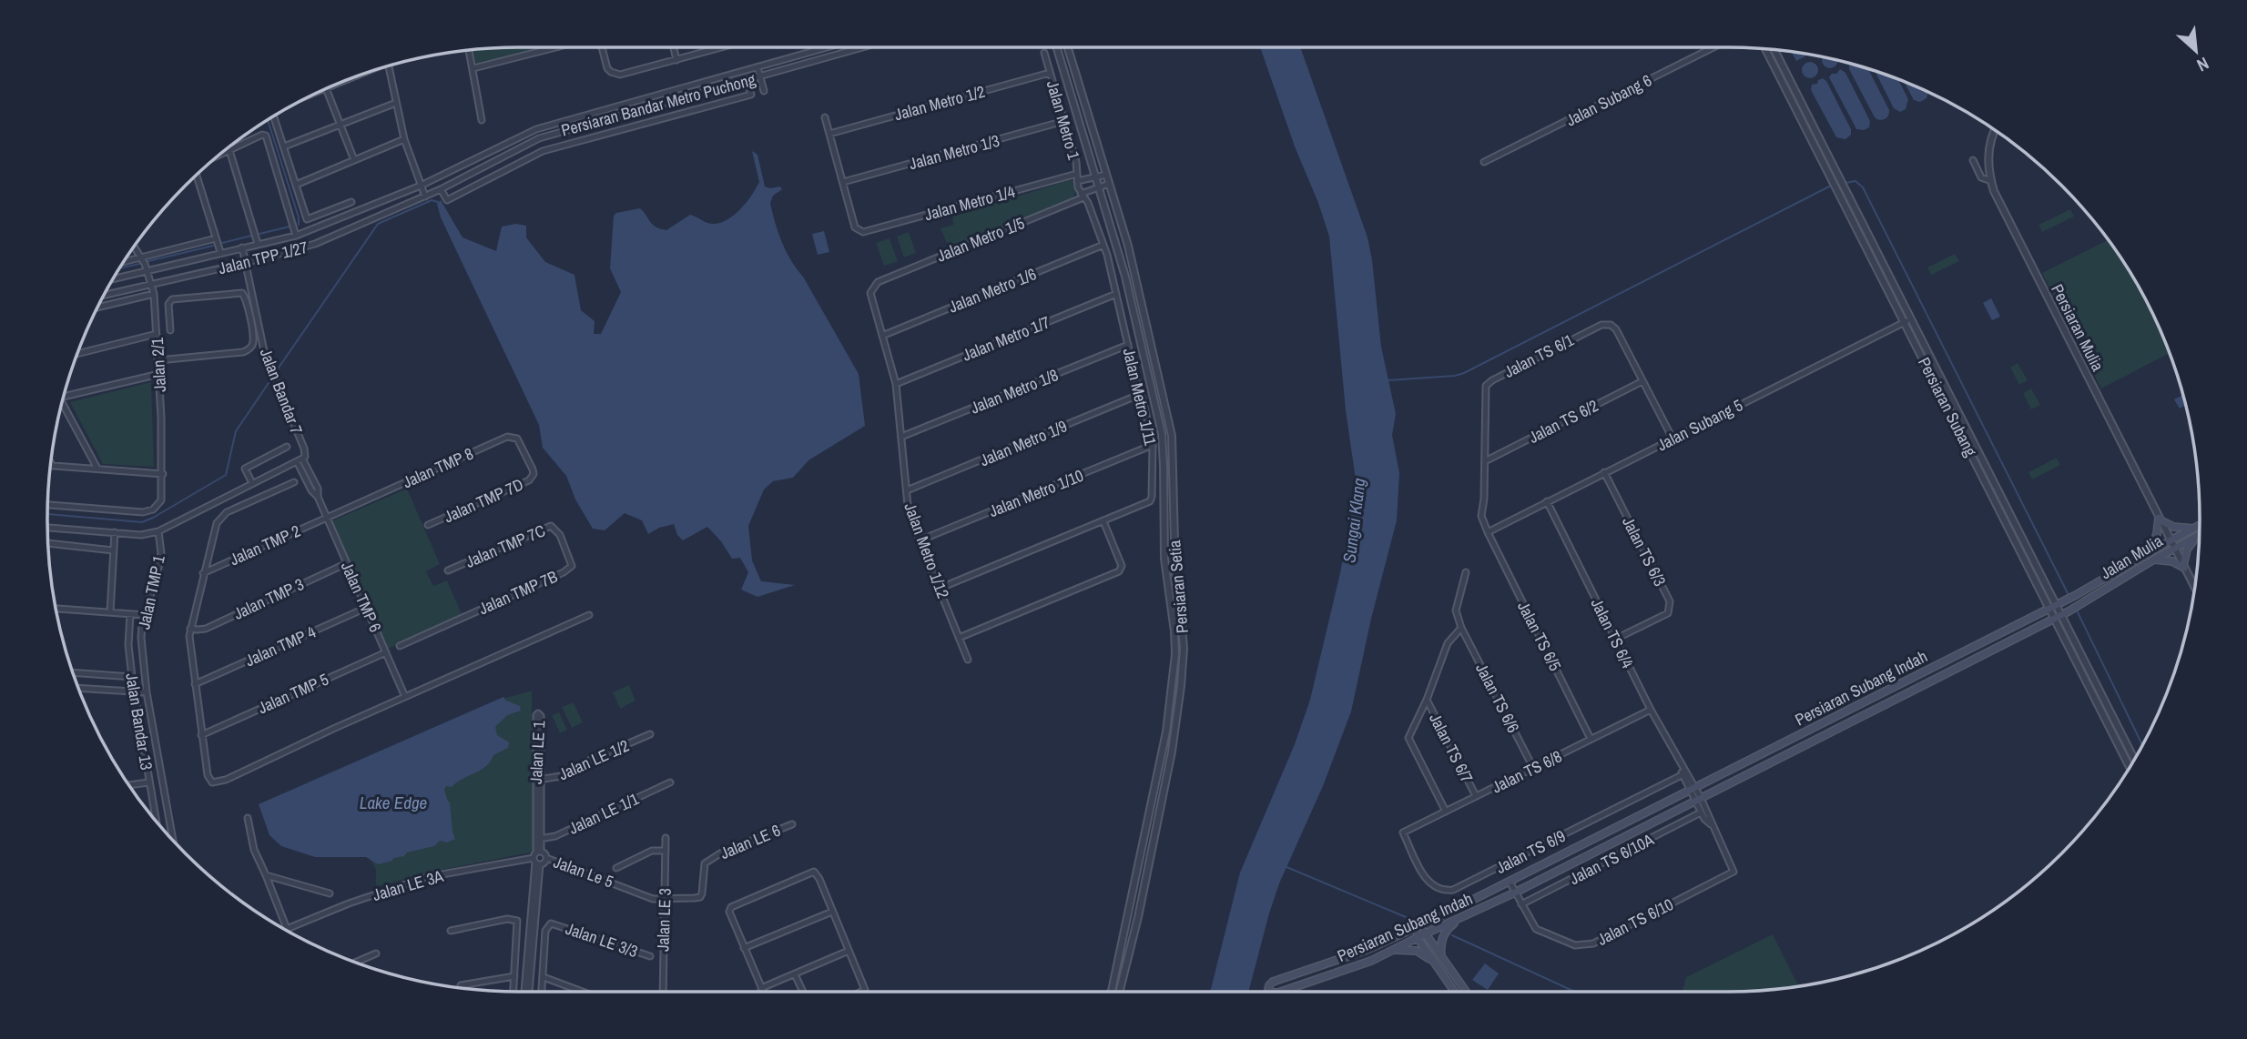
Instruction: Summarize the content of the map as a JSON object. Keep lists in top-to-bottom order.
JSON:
{
  "streets": {
    "main road": ["Jalan Mulia", "Persiaran Subang Indah"],
    "street": [
      "Jalan Subang 6",
      "Jalan Metro 1/2",
      "Persiaran Bandar Metro Puchong",
      "Jalan Metro 1",
      "Jalan Metro 1/3",
      "Jalan Metro 1/4",
      "Jalan Metro 1/5",
      "Jalan TPP 1/27",
      "Jalan Metro 1/6",
      "Persiaran Mulia",
      "Jalan Metro 1/7",
      "Jalan TS 6/1",
      "Jalan 2/1",
      "Jalan Bandar 7",
      "Jalan Metro 1/8",
      "Jalan Metro 1/11",
      "Persiaran Subang",
      "Jalan TS 6/2",
      "Jalan Subang 5",
      "Jalan Metro 1/9",
      "Jalan TMP 8",
      "Jalan Metro 1/10",
      "Jalan TMP 7D",
      "Jalan TMP 2",
      "Jalan TMP 7C",
      "Jalan Metro 1/12",
      "Jalan TS 6/3",
      "Persiaran Setia",
      "Jalan TMP 1",
      "Jalan TMP 7B",
      "Jalan TMP 6",
      "Jalan TMP 3",
      "Jalan TS 6/4",
      "Jalan TS 6/5",
      "Jalan TMP 4",
      "Jalan TMP 5",
      "Jalan TS 6/6",
      "Jalan Bandar 13",
      "Jalan TS 6/7",
      "Jalan LE 1",
      "Jalan LE 1/2",
      "Jalan TS 6/8",
      "Jalan LE 1/1",
      "Jalan LE 6",
      "Jalan TS 6/9",
      "Jalan TS 6/10A",
      "Jalan Le 5",
      "Jalan LE 3A",
      "Jalan LE 3",
      "Jalan TS 6/10",
      "Jalan LE 3/3"
    ]
  },
  "crossings": [
    ["Jalan Metro 1/2", "Jalan Metro 1"],
    ["Persiaran Bandar Metro Puchong", "Jalan TPP 1/27"],
    ["Jalan Metro 1", "Jalan Metro 1/3"],
    ["Jalan Metro 1", "Jalan Metro 1/4"],
    ["Jalan Metro 1", "Jalan Metro 1/5"],
    ["Jalan Metro 1", "Jalan Metro 1/11"],
    ["Jalan Metro 1/3", "Jalan Metro 1/4"],
    ["Jalan Metro 1/5", "Jalan Metro 1/6"],
    ["Jalan Metro 1/5", "Jalan Metro 1/11"],
    ["Jalan Metro 1/5", "Persiaran Setia"],
    ["Jalan TPP 1/27", "Jalan 2/1"],
    ["Jalan TPP 1/27", "Jalan Bandar 7"],
    ["Jalan Metro 1/6", "Jalan Metro 1/11"],
    ["Persiaran Mulia", "Jalan Mulia"],
    ["Jalan Metro 1/7", "Jalan Metro 1/11"],
    ["Jalan Metro 1/7", "Jalan Metro 1/12"],
    ["Jalan TS 6/1", "Jalan TS 6/2"],
    ["Jalan TS 6/1", "Jalan Subang 5"],
    ["Jalan TS 6/1", "Jalan TS 6/5"],
    ["Jalan Bandar 7", "Jalan TMP 1"],
    ["Jalan Bandar 7", "Jalan TMP 6"],
    ["Jalan Metro 1/8", "Jalan Metro 1/11"],
    ["Jalan Metro 1/8", "Jalan Metro 1/12"],
    ["Jalan Metro 1/11", "Jalan Metro 1/9"],
    ["Jalan Metro 1/11", "Jalan Metro 1/10"],
    ["Jalan Metro 1/11", "Jalan Metro 1/12"],
    ["Persiaran Subang", "Jalan Subang 5"],
    ["Persiaran Subang", "Jalan Mulia"],
    ["Persiaran Subang", "Persiaran Subang Indah"],
    ["Jalan Subang 5", "Jalan TS 6/3"],
    ["Jalan Subang 5", "Jalan TS 6/4"],
    ["Jalan Subang 5", "Jalan TS 6/5"],
    ["Jalan Metro 1/9", "Jalan Metro 1/12"],
    ["Jalan TMP 8", "Jalan TMP 7D"],
    ["Jalan TMP 8", "Jalan TMP 2"],
    ["Jalan TMP 8", "Jalan TMP 6"],
    ["Jalan Metro 1/10", "Jalan Metro 1/12"],
    ["Jalan TMP 2", "Jalan TMP 6"],
    ["Jalan TMP 7C", "Jalan TMP 7B"],
    ["Jalan TS 6/3", "Jalan TS 6/4"],
    ["Jalan Mulia", "Persiaran Subang Indah"],
    ["Jalan TMP 1", "Jalan TMP 6"],
    ["Jalan TMP 6", "Jalan TMP 3"],
    ["Jalan TMP 6", "Jalan TMP 4"],
    ["Jalan TMP 6", "Jalan TMP 5"],
    ["Jalan TS 6/4", "Persiaran Subang Indah"],
    ["Jalan TS 6/4", "Jalan TS 6/8"],
    ["Jalan TS 6/4", "Jalan TS 6/9"],
    ["Jalan TS 6/4", "Jalan TS 6/10"],
    ["Jalan TS 6/5", "Jalan TS 6/8"],
    ["Persiaran Subang Indah", "Jalan TS 6/10"],
    ["Jalan TS 6/6", "Jalan TS 6/8"],
    ["Jalan TS 6/7", "Jalan TS 6/8"],
    ["Jalan LE 1", "Jalan LE 1/2"],
    ["Jalan LE 1", "Jalan LE 1/1"],
    ["Jalan LE 1", "Jalan Le 5"],
    ["Jalan LE 1", "Jalan LE 3A"],
    ["Jalan TS 6/8", "Jalan TS 6/9"],
    ["Jalan LE 6", "Jalan Le 5"],
    ["Jalan LE 6", "Jalan LE 3"],
    ["Jalan TS 6/10A", "Jalan TS 6/10"],
    ["Jalan Le 5", "Jalan LE 3A"],
    ["Jalan Le 5", "Jalan LE 3"]
  ],
  "water": ["Sungai Klang", "Lake Edge"],
  "north": "bottom right"
}
